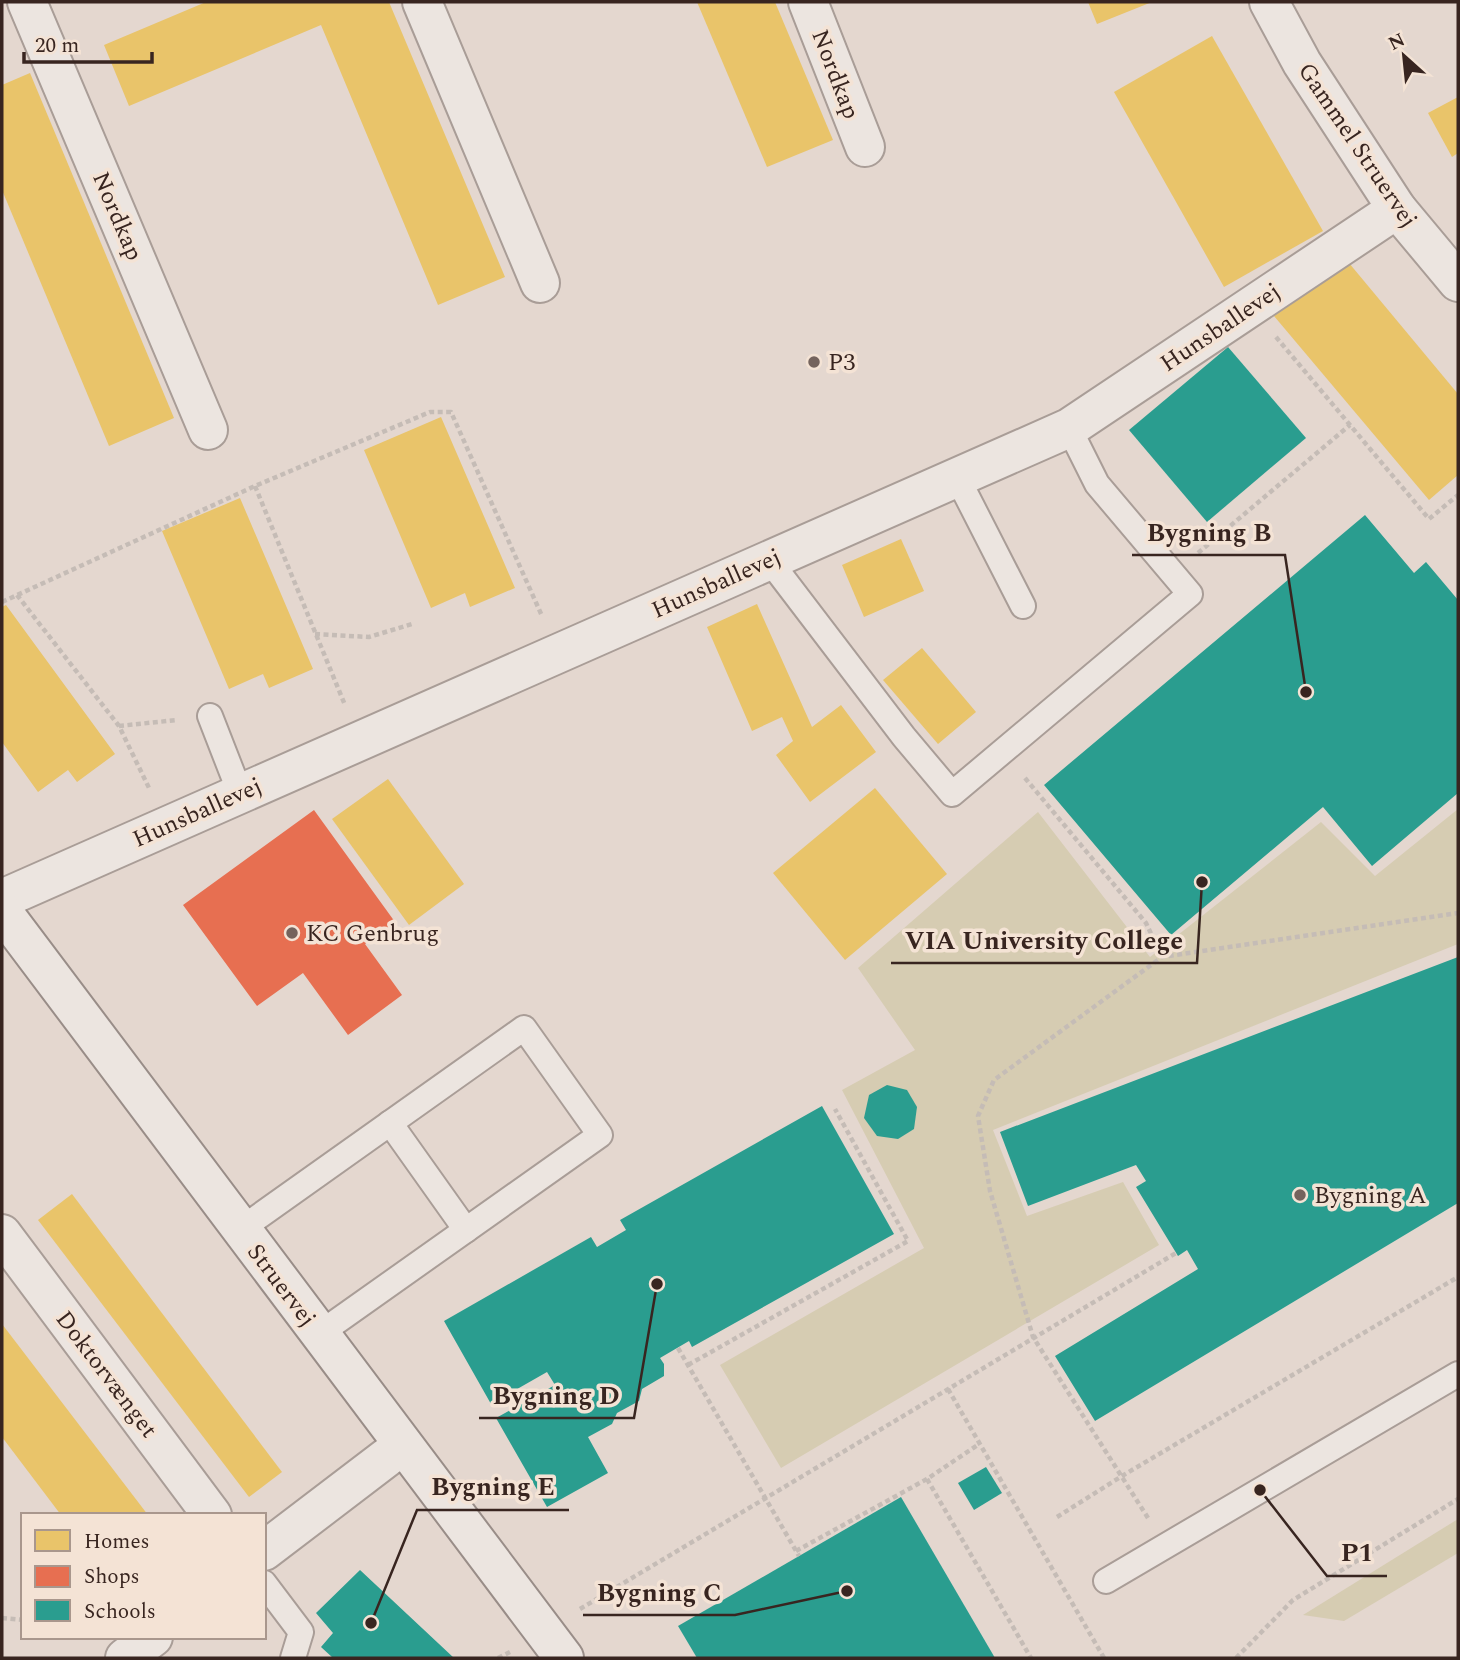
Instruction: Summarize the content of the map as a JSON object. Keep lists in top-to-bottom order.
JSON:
{
  "streets": {
    "street": [
      "Nordkap",
      "Gammel Struervej",
      "Hunsballevej",
      "Struervej",
      "Doktorvænget"
    ]
  },
  "crossings": [
    ["Gammel Struervej", "Hunsballevej"]
  ],
  "places": [
    "P3",
    "Bygning B",
    "VIA University College",
    "KC Genbrug",
    "Bygning A",
    "Bygning D",
    "P1",
    "Bygning C",
    "Bygning E"
  ],
  "legend": ["Homes", "Shops", "Schools"],
  "scale_bar": "20 m",
  "north": "top left"
}
